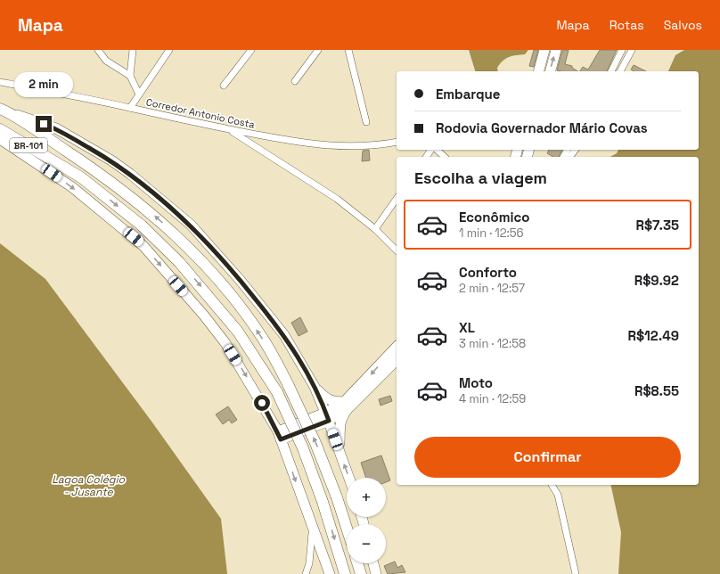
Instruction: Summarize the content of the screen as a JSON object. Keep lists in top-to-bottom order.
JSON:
{
  "streets": {
    "highway": ["BR-101"],
    "street": ["Corredor Antonio Costa"]
  },
  "water": ["Lagoa Colégio - Jusante"],
  "page": {
    "header": "Mapa",
    "nav": ["Mapa", "Rotas", "Salvos"],
    "banner": ["Embarque", "Rodovia Governador Mário Covas"],
    "bubble": "2 min",
    "heading": "Escolha a viagem",
    "list": [
      {
        "name": "Econômico",
        "note": "1 min · 12:56",
        "value": "R$7.35"
      },
      {
        "name": "Conforto",
        "note": "2 min · 12:57",
        "value": "R$9.92"
      },
      {
        "name": "XL",
        "note": "3 min · 12:58",
        "value": "R$12.49"
      },
      {
        "name": "Moto",
        "note": "4 min · 12:59",
        "value": "R$8.55"
      }
    ],
    "buttons": "Confirmar",
    "map_buttons": ["+", "−"]
  }
}
